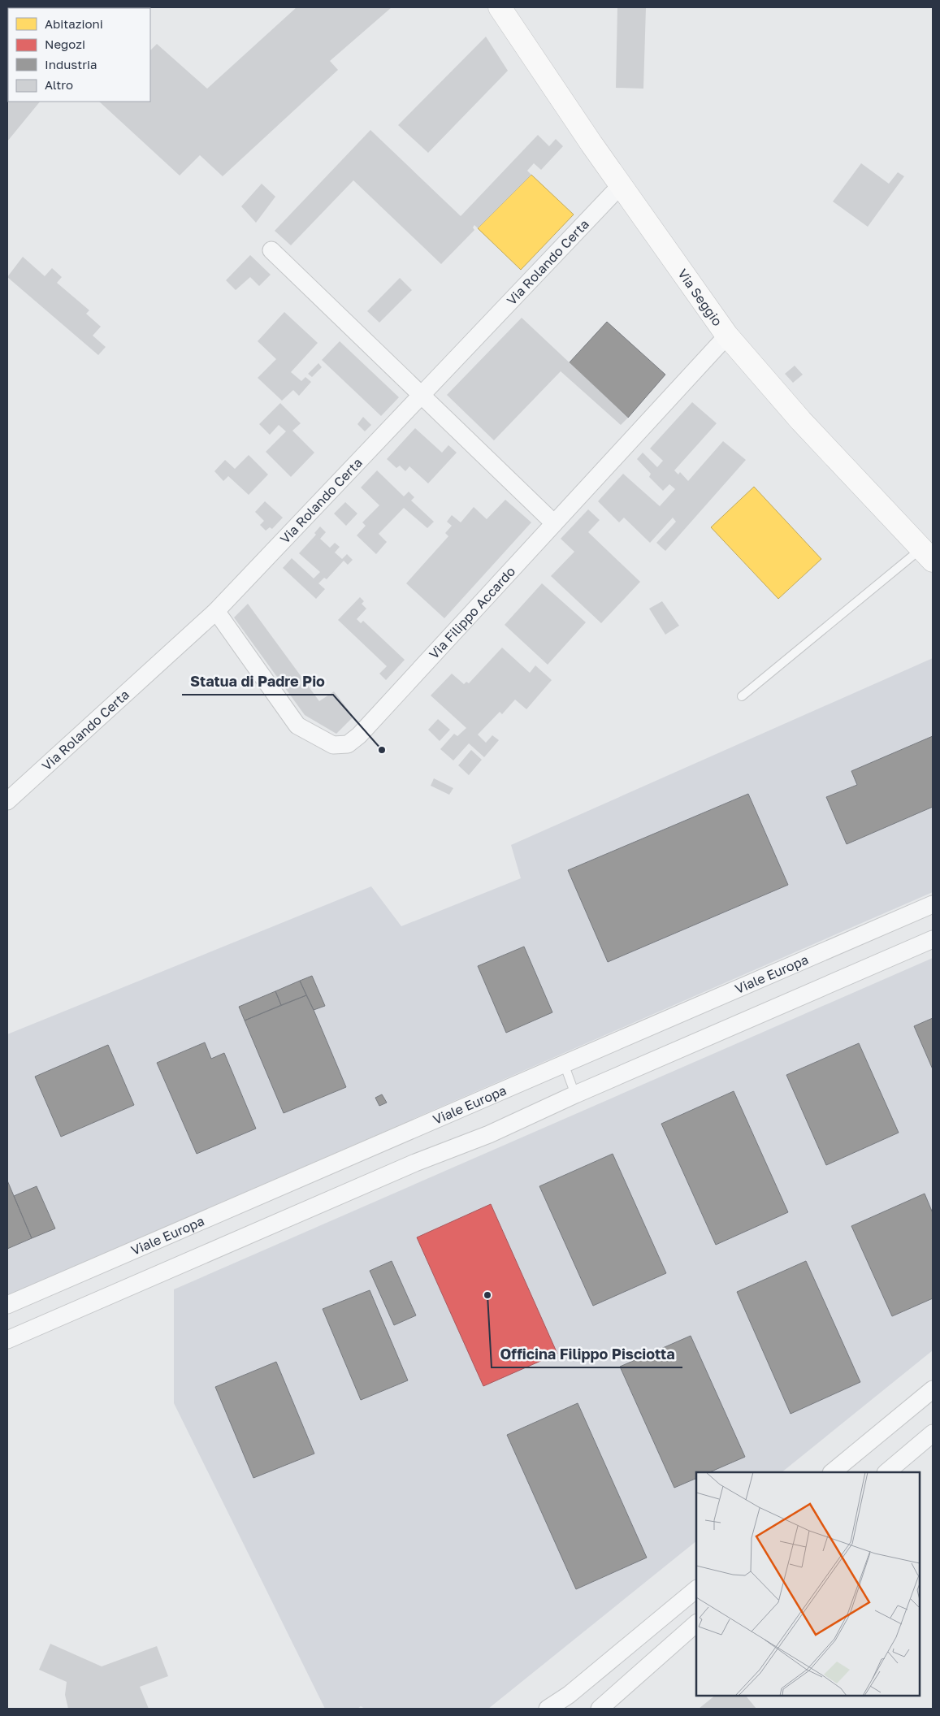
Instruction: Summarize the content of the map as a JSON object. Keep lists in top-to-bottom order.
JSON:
{
  "streets": {
    "street": [
      "Via Rolando Certa",
      "Via Seggio",
      "Via Filippo Accardo",
      "Viale Europa"
    ]
  },
  "crossings": [
    ["Via Rolando Certa", "Via Seggio"],
    ["Via Rolando Certa", "Via Filippo Accardo"],
    ["Via Seggio", "Via Filippo Accardo"]
  ],
  "places": ["Statua di Padre Pio", "Officina Filippo Pisciotta"],
  "legend": [
    "Abitazioni",
    "Negozi",
    "Industria",
    "Altro"
  ]
}
